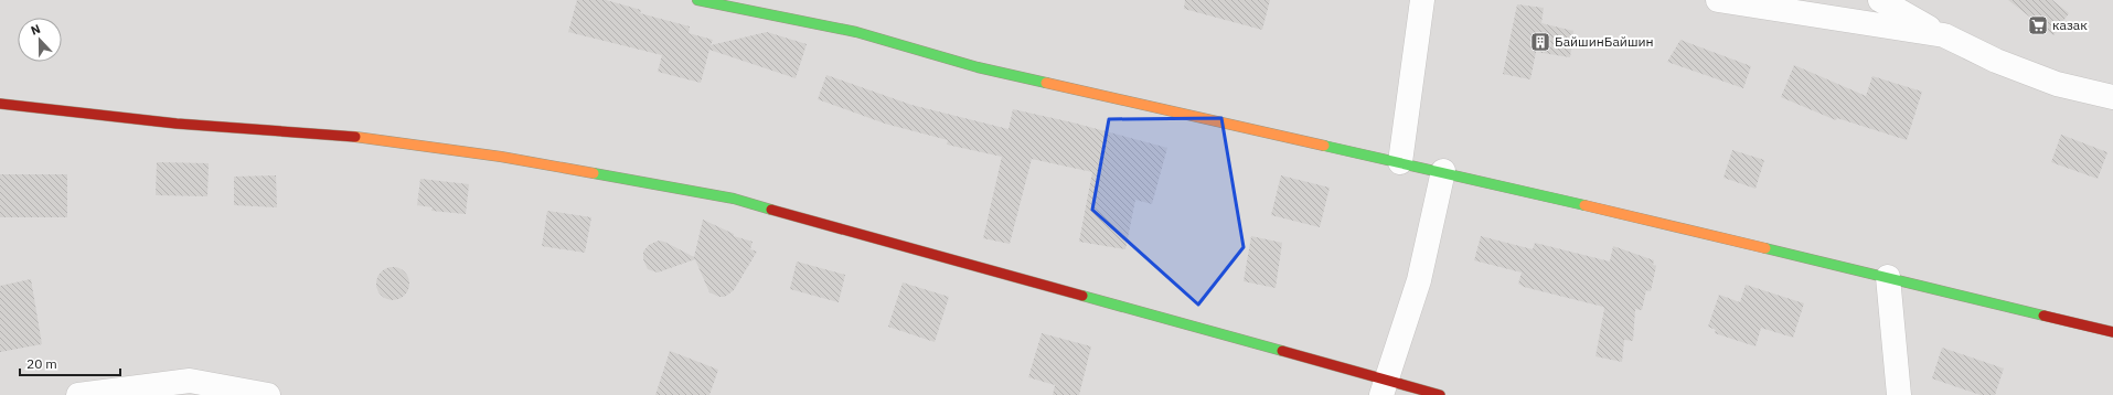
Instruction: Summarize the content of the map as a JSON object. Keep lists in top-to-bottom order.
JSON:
{
  "places": {
    "supermarket": ["казак"],
    "building": ["БайшинБайшин"]
  },
  "scale_bar": "20 m",
  "north": "top"
}
